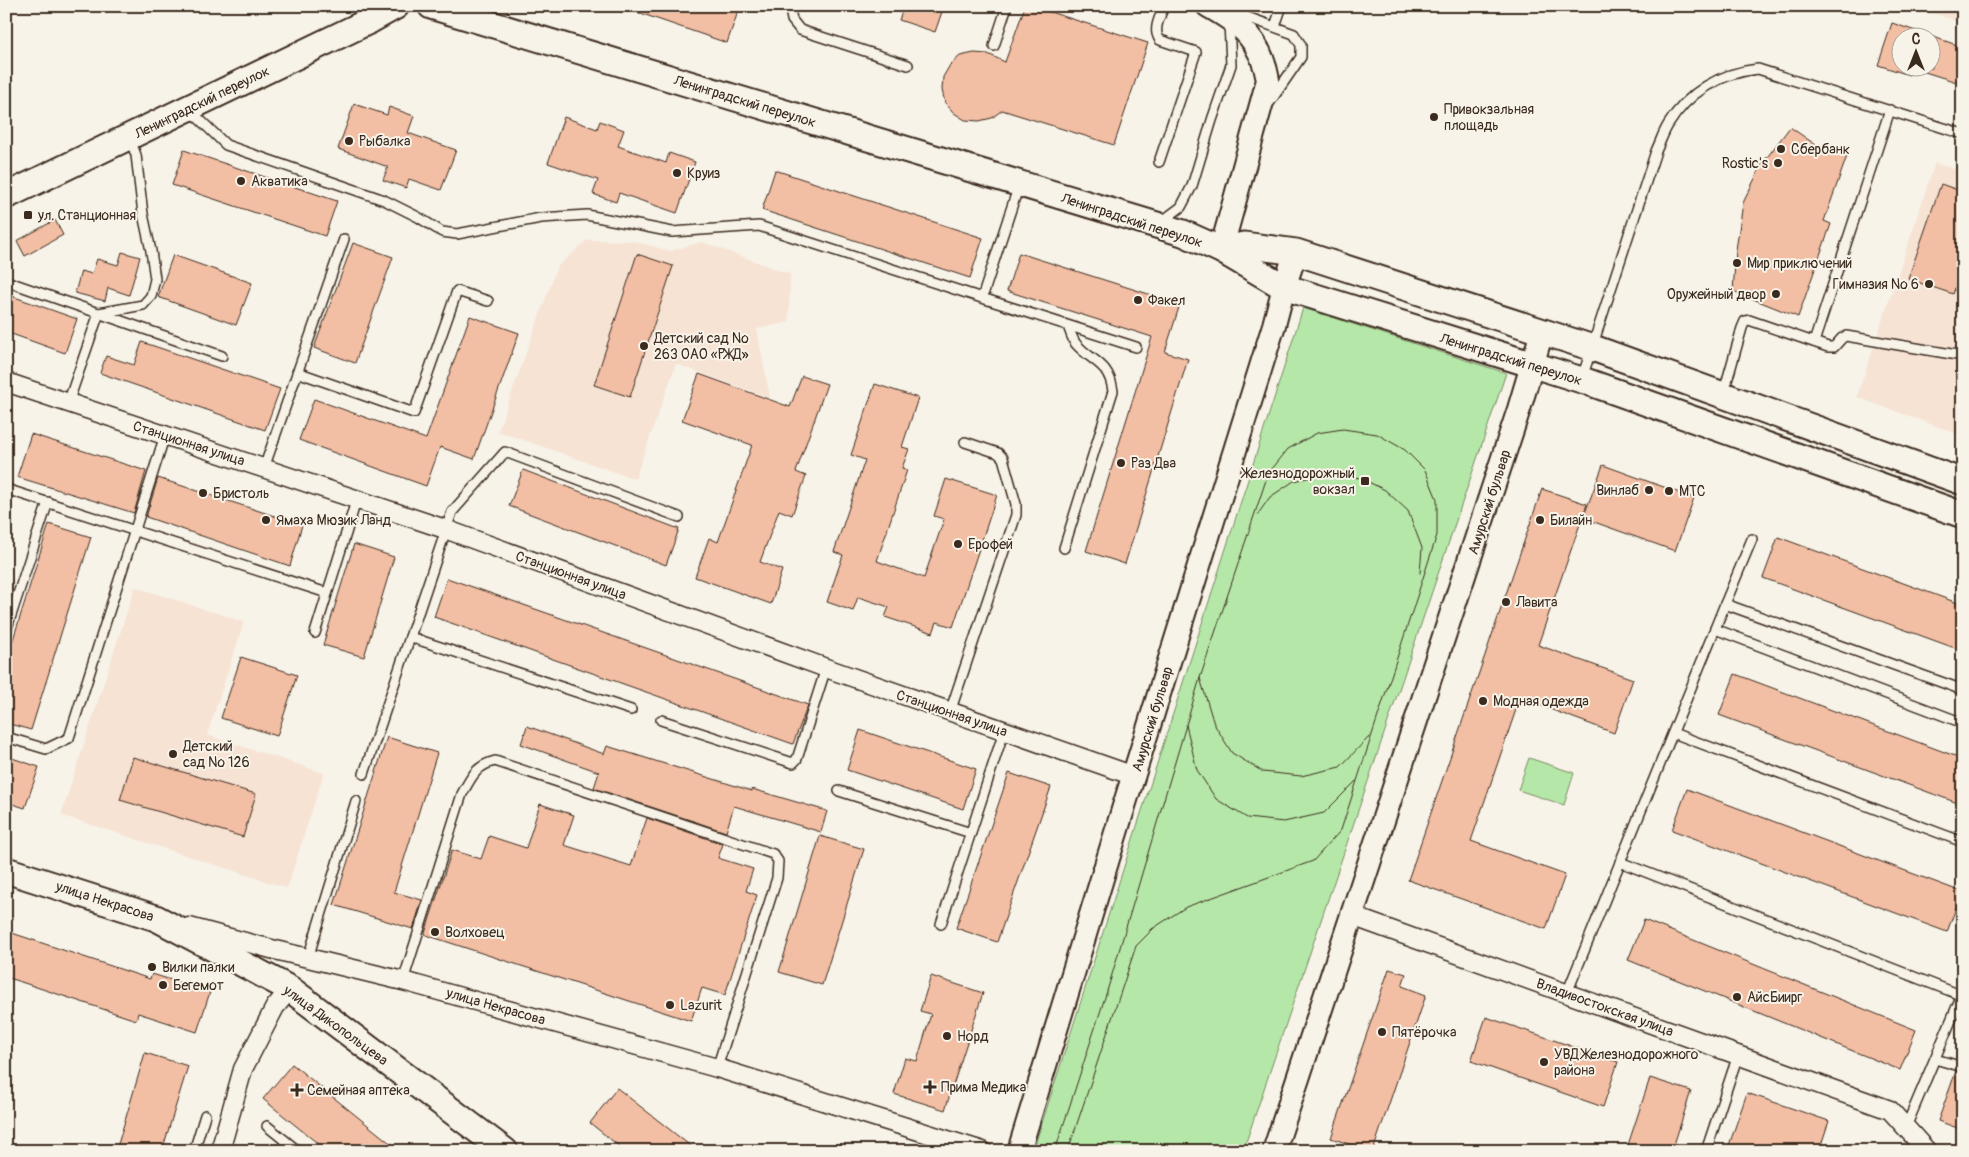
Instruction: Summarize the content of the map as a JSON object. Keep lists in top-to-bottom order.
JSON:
{
  "streets": {
    "main road": ["Ленинградский переулок", "улица Некрасова", "улица Дикопольцева"],
    "street": ["Станционная улица", "Амурский бульвар", "Владивостокская улица"]
  },
  "crossings": [
    ["Ленинградский переулок", "Амурский бульвар"],
    ["Станционная улица", "Амурский бульвар"],
    ["Амурский бульвар", "Владивостокская улица"],
    ["улица Некрасова", "улица Дикопольцева"]
  ],
  "places": {
    "other": [
      "Привокзальная площадь",
      "Рыбалка",
      "Сбербанк",
      "Rostic's",
      "Круиз",
      "Акватика",
      "Мир приключений",
      "Гимназия № 6",
      "Оружейный двор",
      "Факел",
      "Детский сад № 263 ОАО «РЖД»",
      "Раз Два",
      "Винлаб",
      "МТС",
      "Бристоль",
      "Ямаха Мюзик Ланд",
      "Билайн",
      "Ерофей",
      "Лавита",
      "Модная одежда",
      "Детский сад № 126",
      "Волховец",
      "Вилки палки",
      "Бегемот",
      "АйсБиирг",
      "Lazurit",
      "Пятёрочка",
      "Норд",
      "УВД Железнодорожного района"
    ],
    "transit": ["ул. Станционная", "Железнодорожный вокзал"],
    "health": ["Прима Медика", "Семейная аптека"]
  },
  "north": "top"
}
